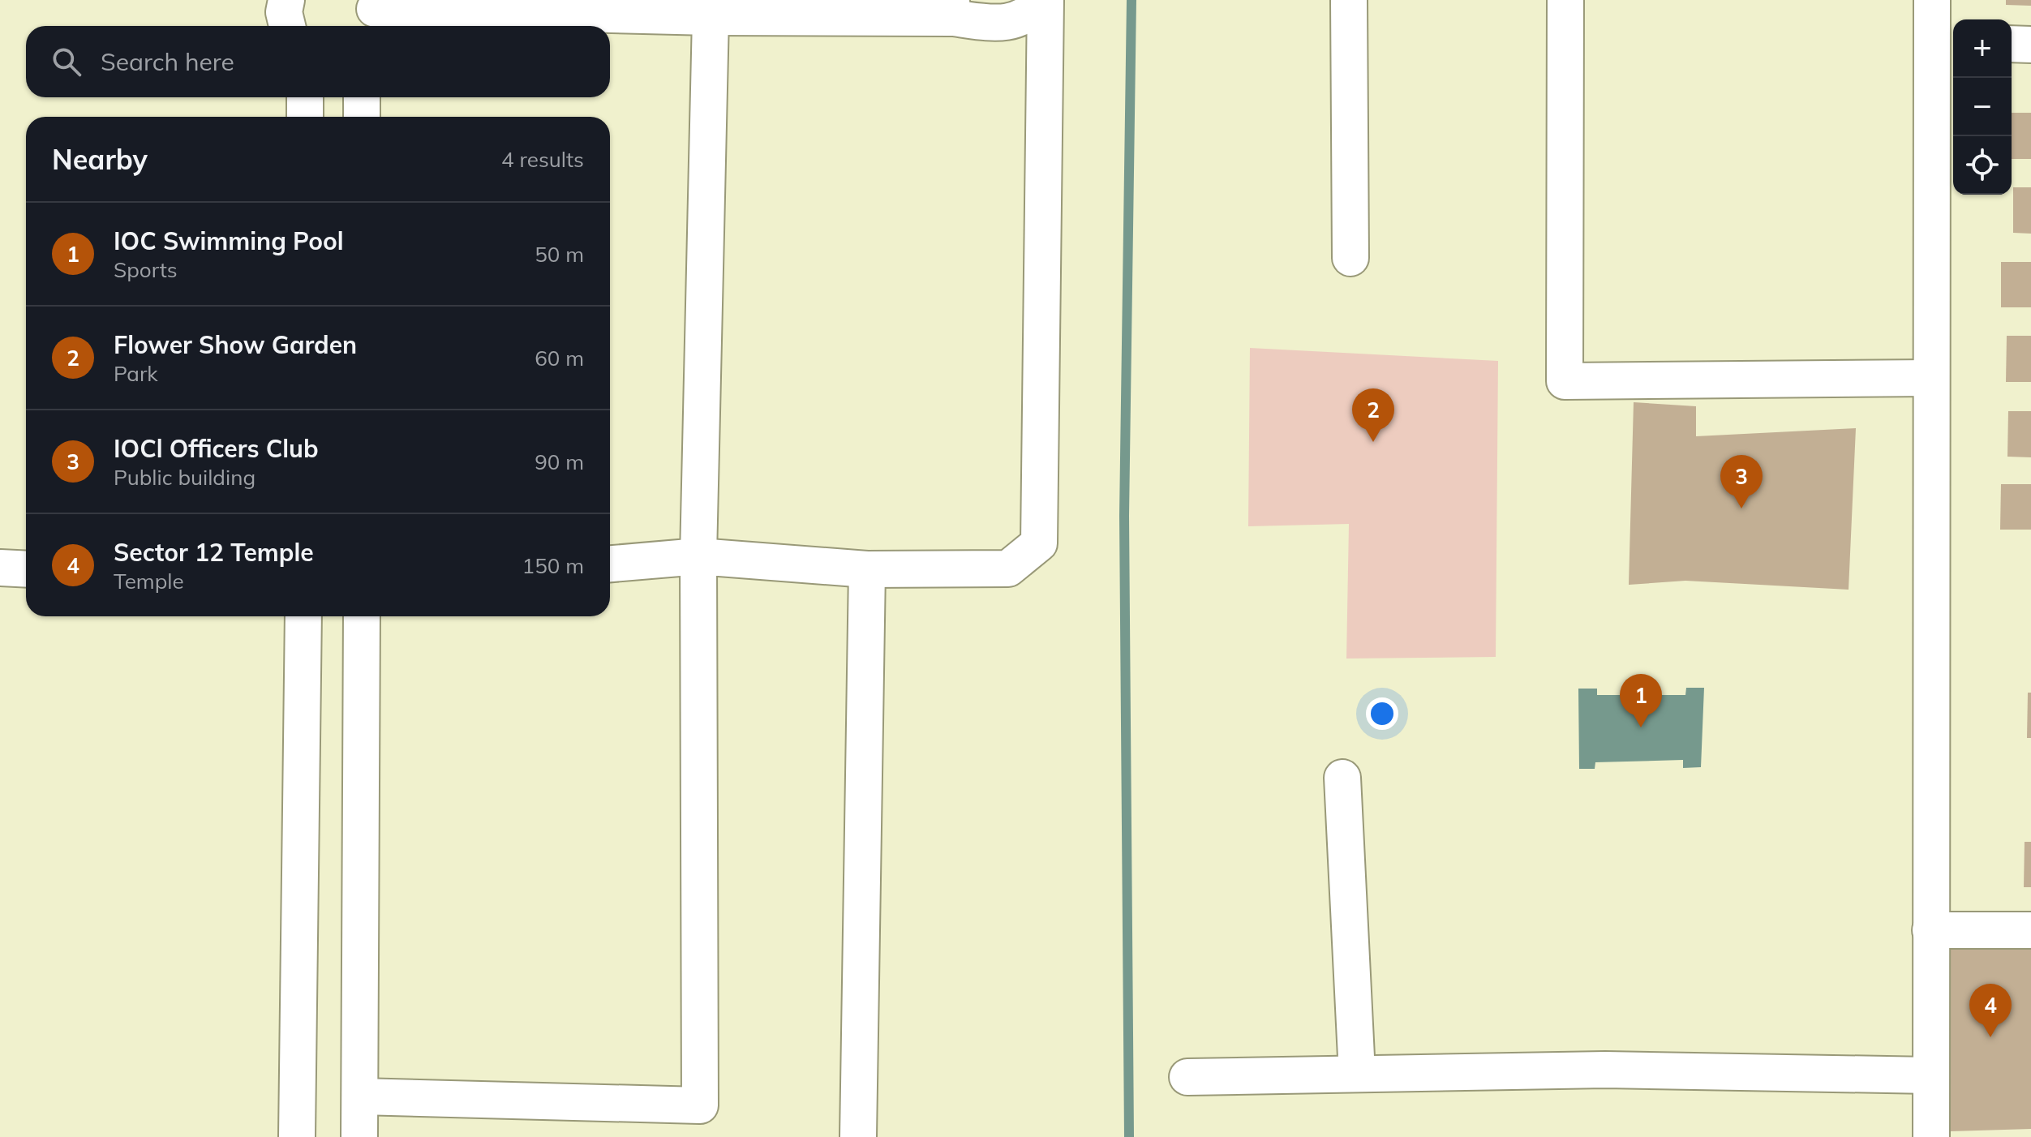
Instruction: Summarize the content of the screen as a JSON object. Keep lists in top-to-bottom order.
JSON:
{
  "page": {
    "map_buttons": ["+", "−"],
    "search": "Search here",
    "heading": ["Nearby", "4 results"],
    "list": [
      {
        "mark": "1",
        "name": "IOC Swimming Pool",
        "note": "Sports",
        "value": "50 m"
      },
      {
        "mark": "2",
        "name": "Flower Show Garden",
        "note": "Park",
        "value": "60 m"
      },
      {
        "mark": "3",
        "name": "IOCl Officers Club",
        "note": "Public building",
        "value": "90 m"
      },
      {
        "mark": "4",
        "name": "Sector 12 Temple",
        "note": "Temple",
        "value": "150 m"
      }
    ],
    "pins": [
      "2",
      "3",
      "1",
      "4"
    ]
  }
}
